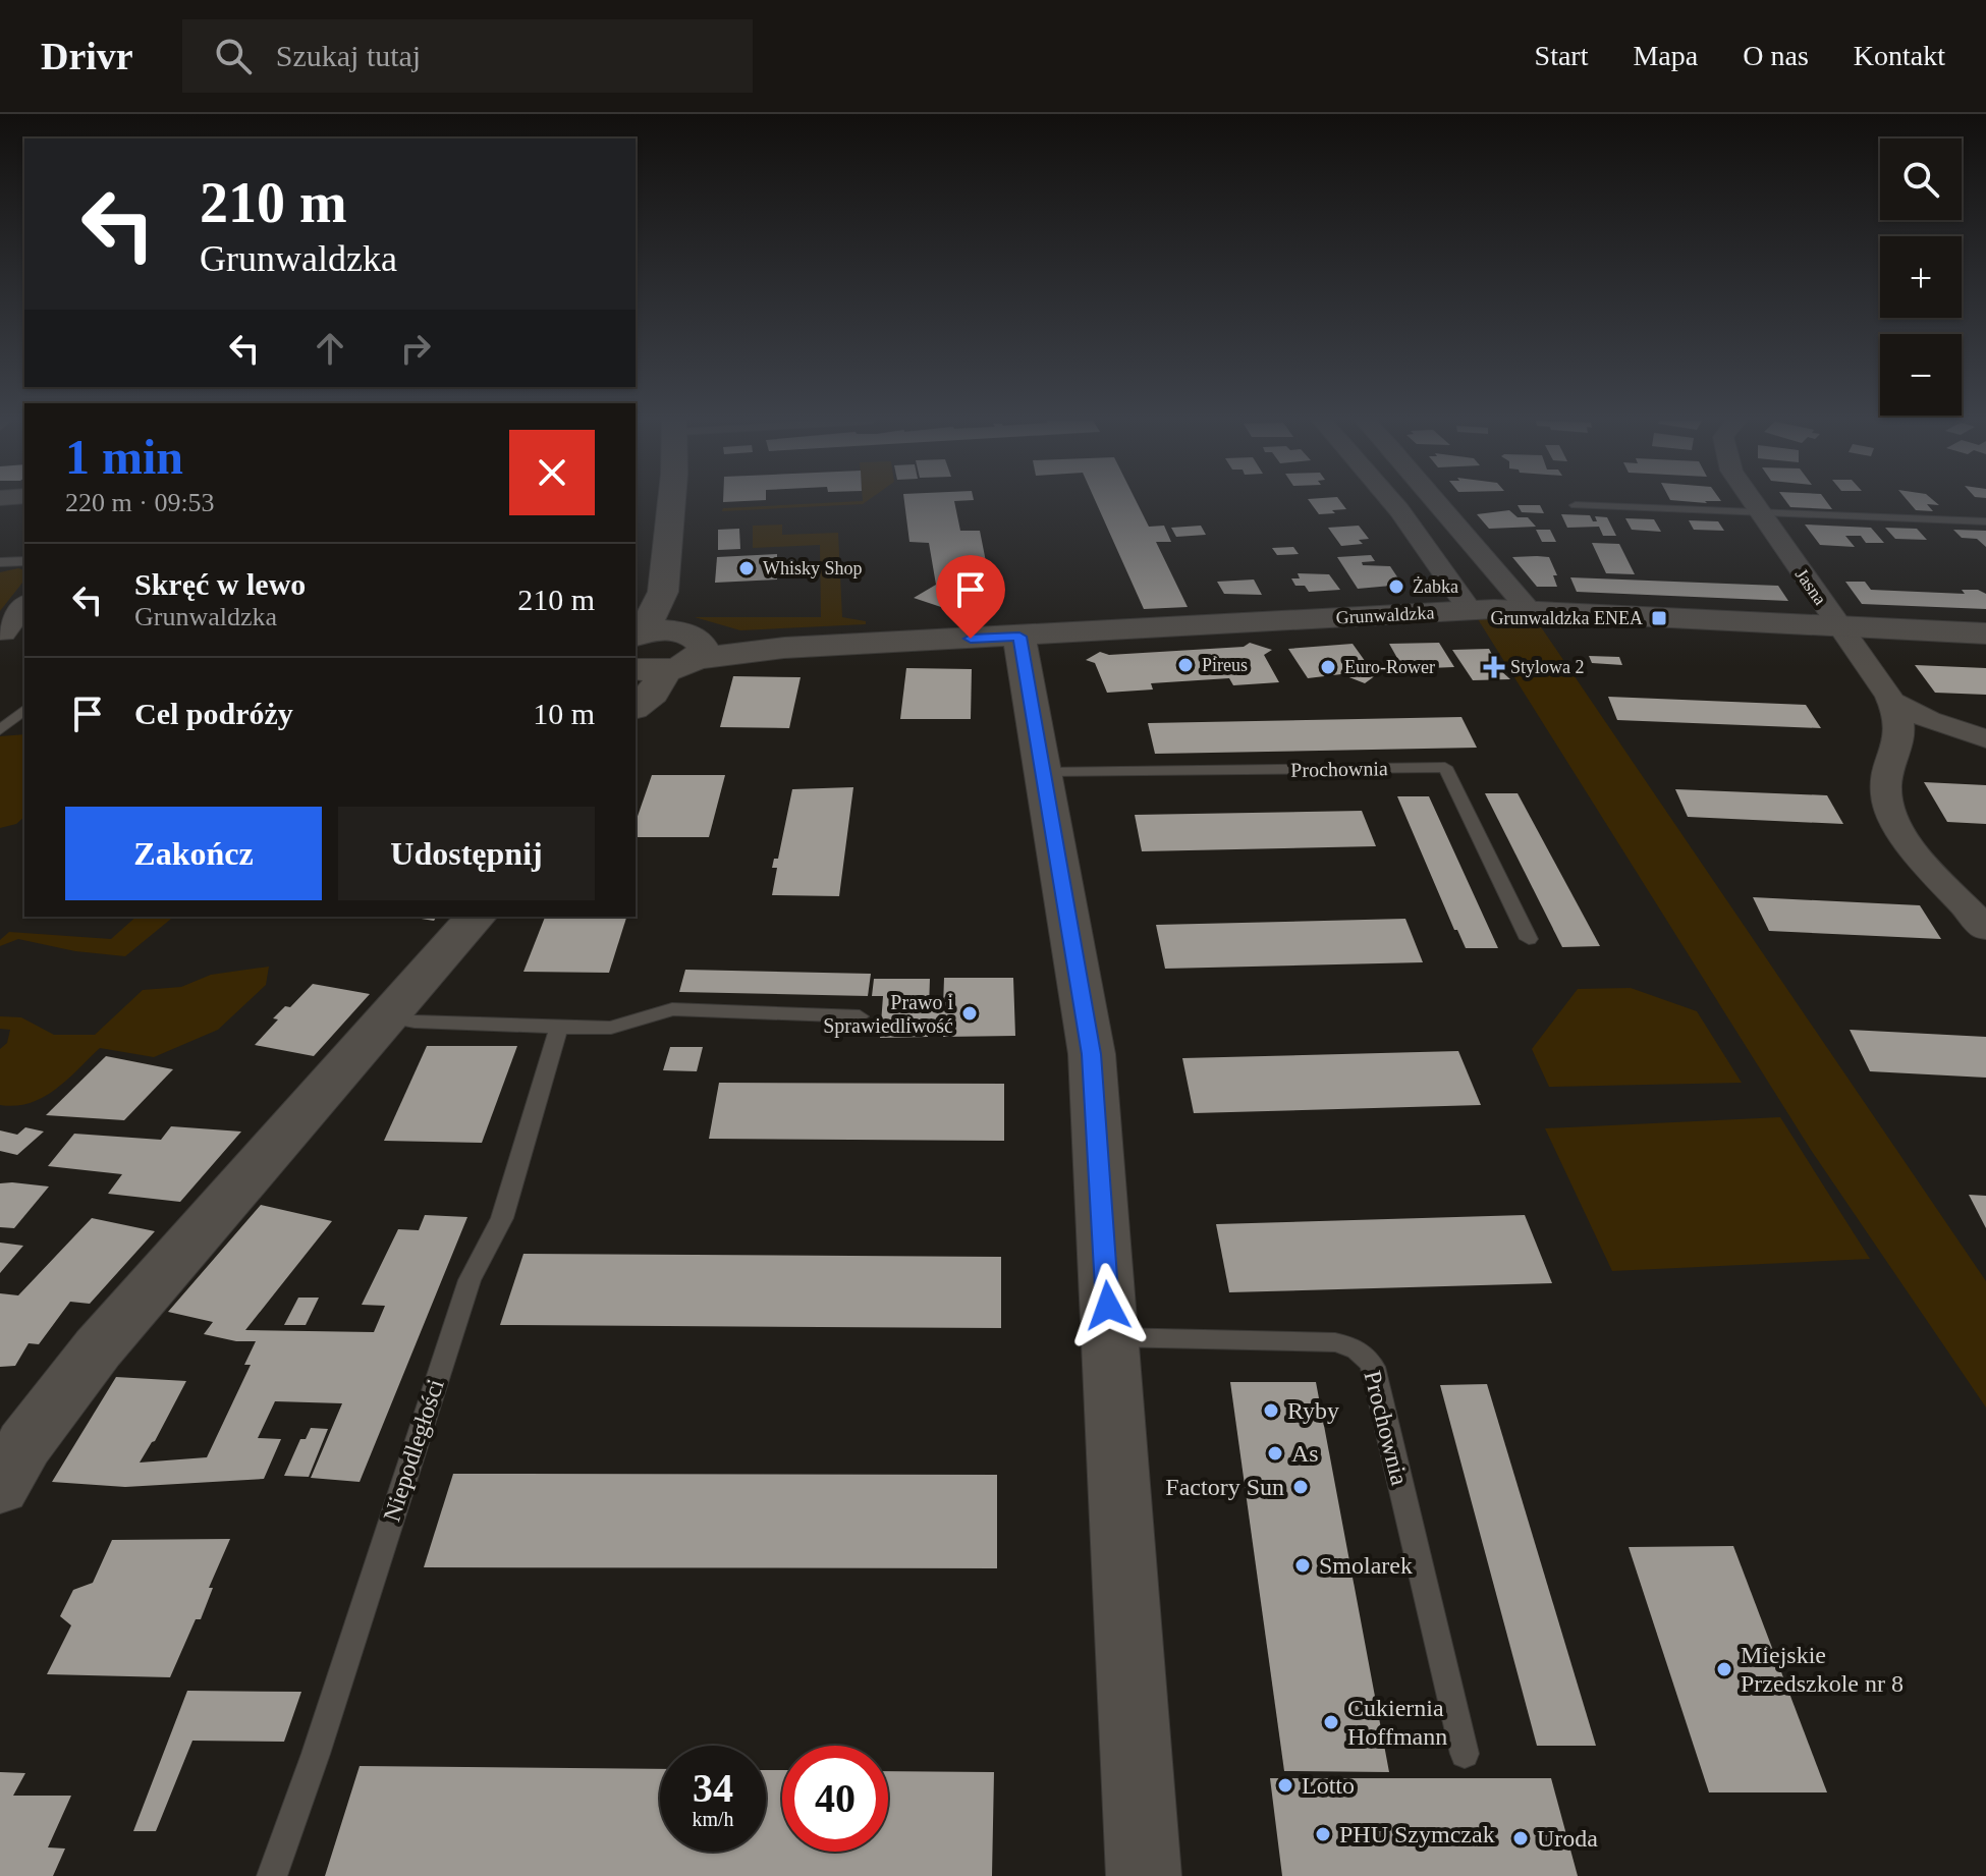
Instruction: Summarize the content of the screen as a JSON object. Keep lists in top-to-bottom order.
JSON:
{
  "streets": {
    "street": ["Jasna", "Grunwaldzka"],
    "lane": ["Prochownia", "Niepodległości"]
  },
  "crossings": [
    ["Jasna", "Grunwaldzka"]
  ],
  "places": {
    "other": [
      "Whisky Shop",
      "Żabka",
      "Pireus",
      "Euro-Rower",
      "Prawo i Sprawiedliwość",
      "Ryby",
      "As",
      "Factory Sun",
      "Smolarek",
      "Miejskie Przedszkole nr 8",
      "Cukiernia Hoffmann",
      "Lotto",
      "PHU Szymczak",
      "Uroda"
    ],
    "transit": ["Grunwaldzka ENEA"],
    "health": ["Stylowa 2"]
  },
  "page": {
    "header": "Drivr",
    "search": "Szukaj tutaj",
    "nav": [
      "Start",
      "Mapa",
      "O nas",
      "Kontakt"
    ],
    "map_buttons": ["+", "−"],
    "turn": ["210 m", "Grunwaldzka"],
    "heading": ["1 min", "220 m · 09:53"],
    "list": [
      {
        "name": "Skręć w lewo",
        "note": "Grunwaldzka",
        "value": "210 m"
      },
      {
        "name": "Cel podróży",
        "value": "10 m"
      }
    ],
    "buttons": ["Zakończ", "Udostępnij"],
    "speed": "34 km/h",
    "limit": "40"
  }
}
